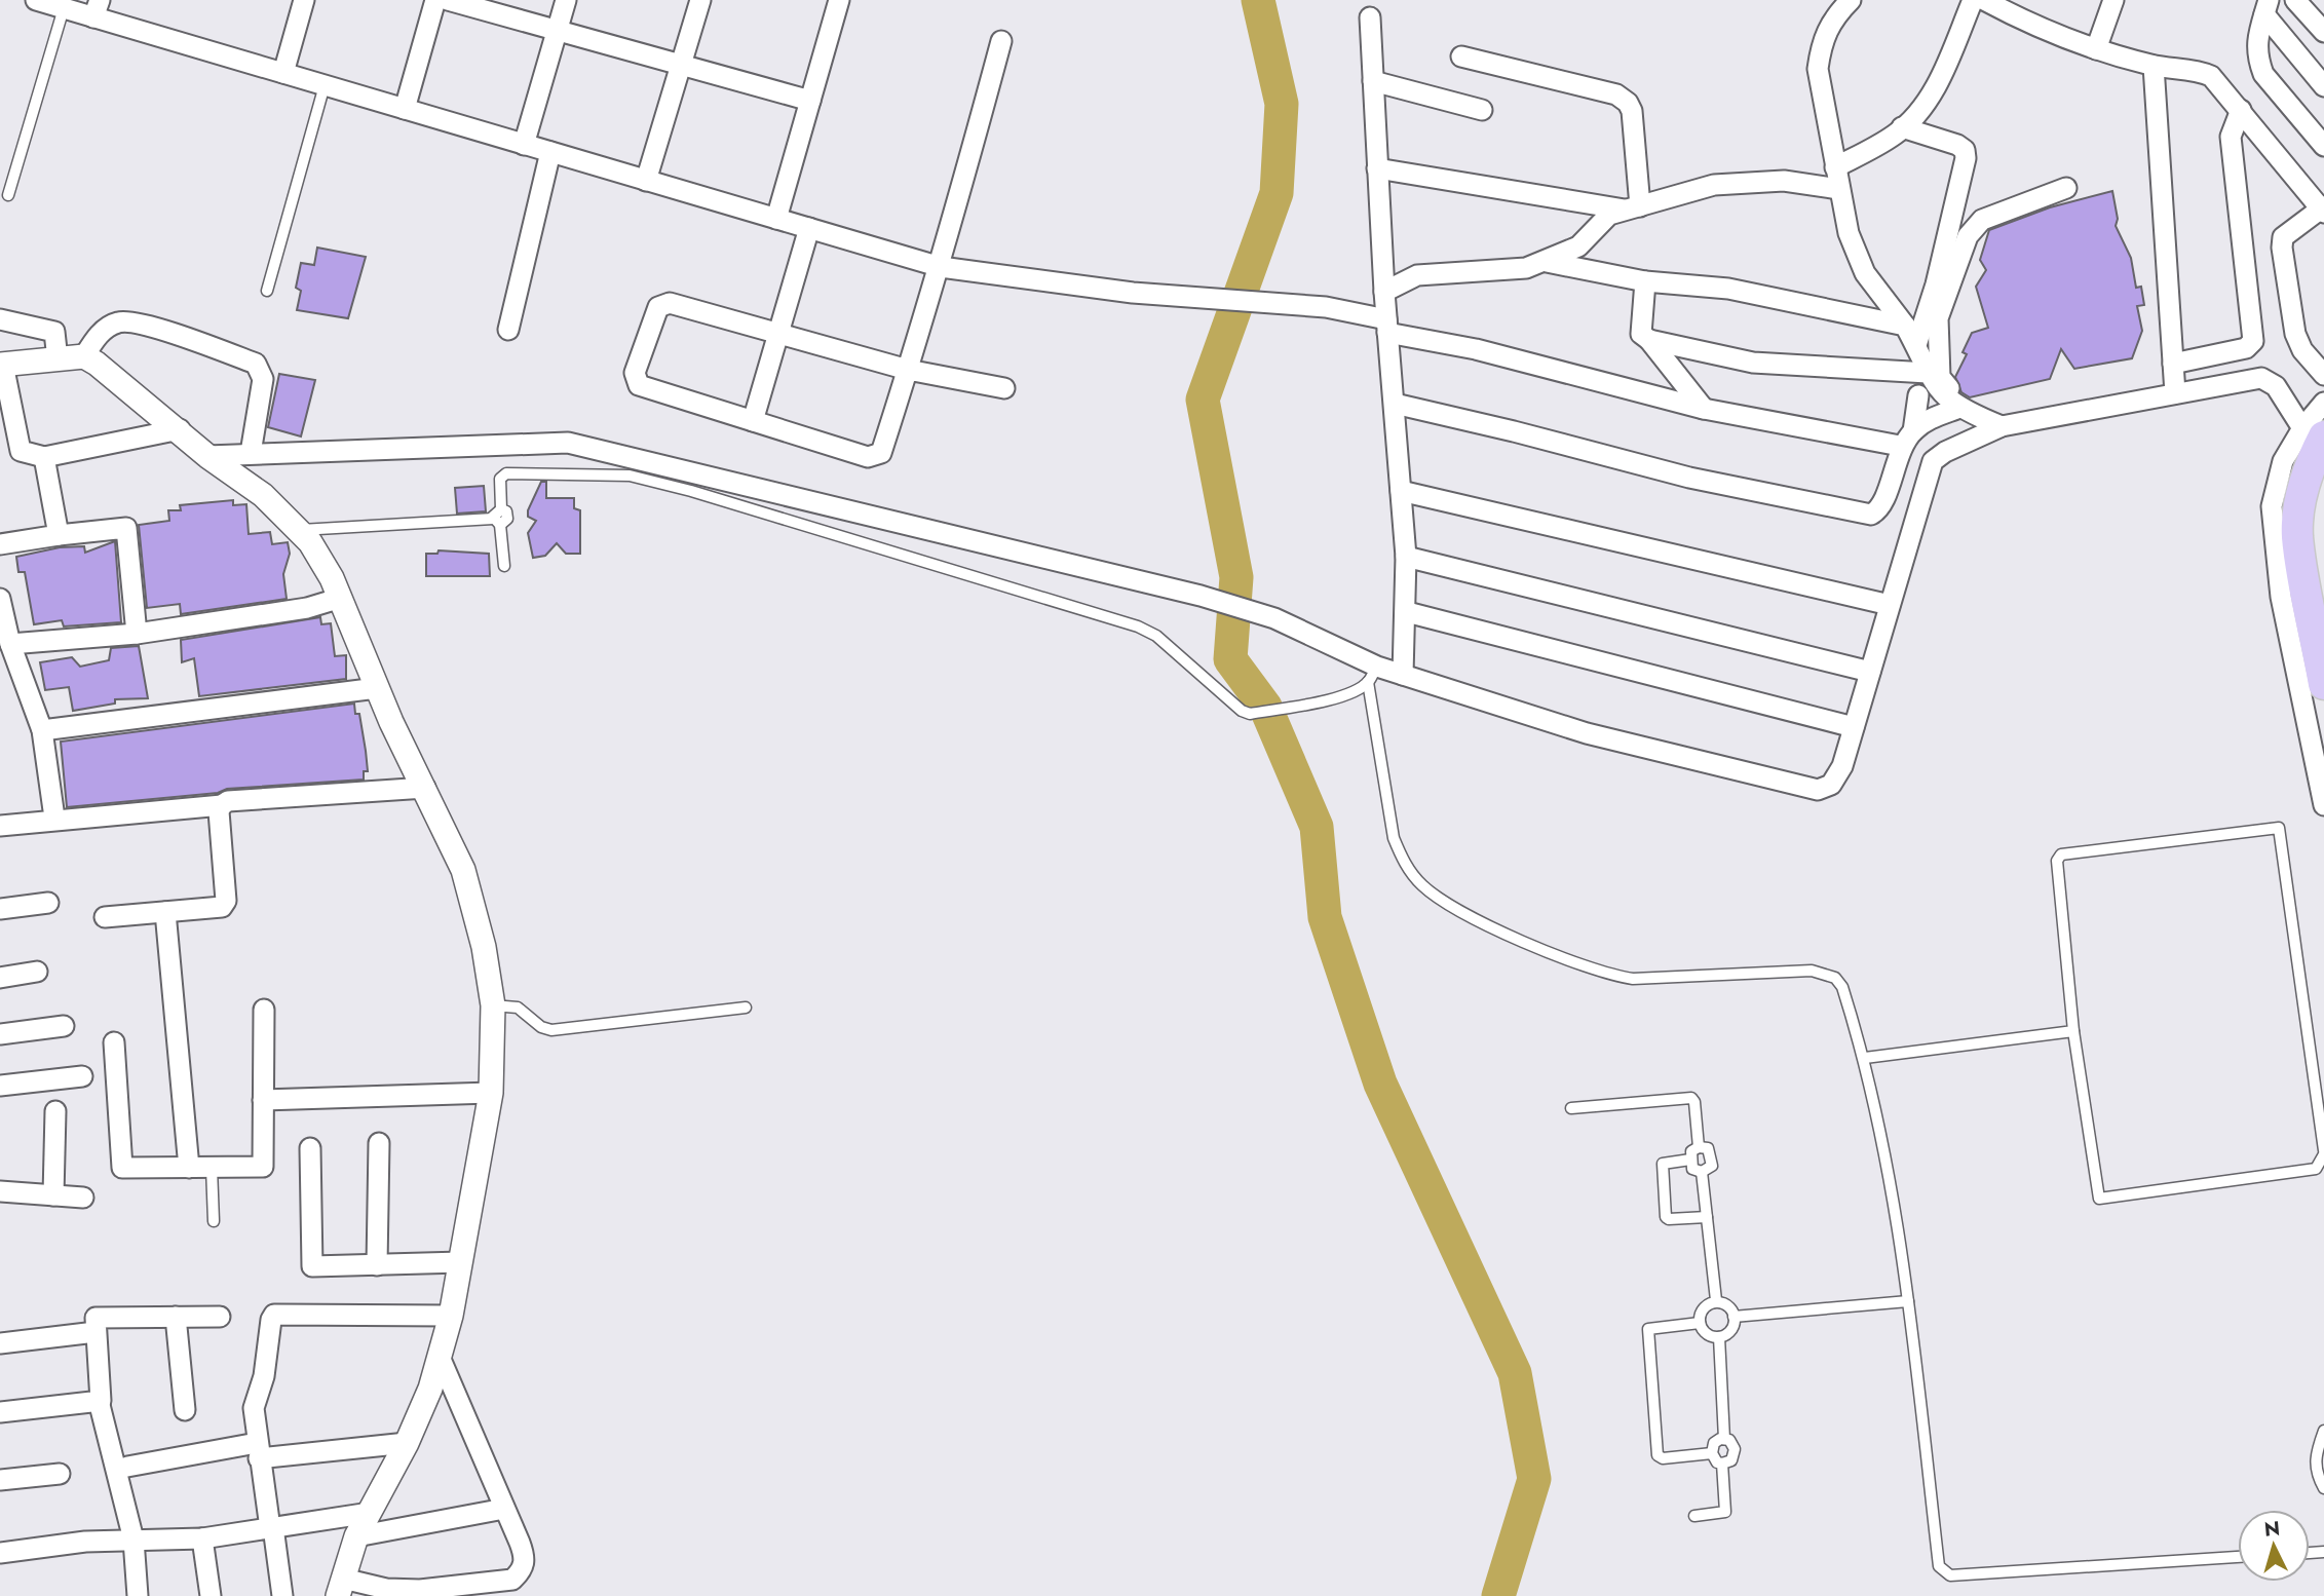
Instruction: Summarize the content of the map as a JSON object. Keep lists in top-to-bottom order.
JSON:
{
  "north": "top"
}
